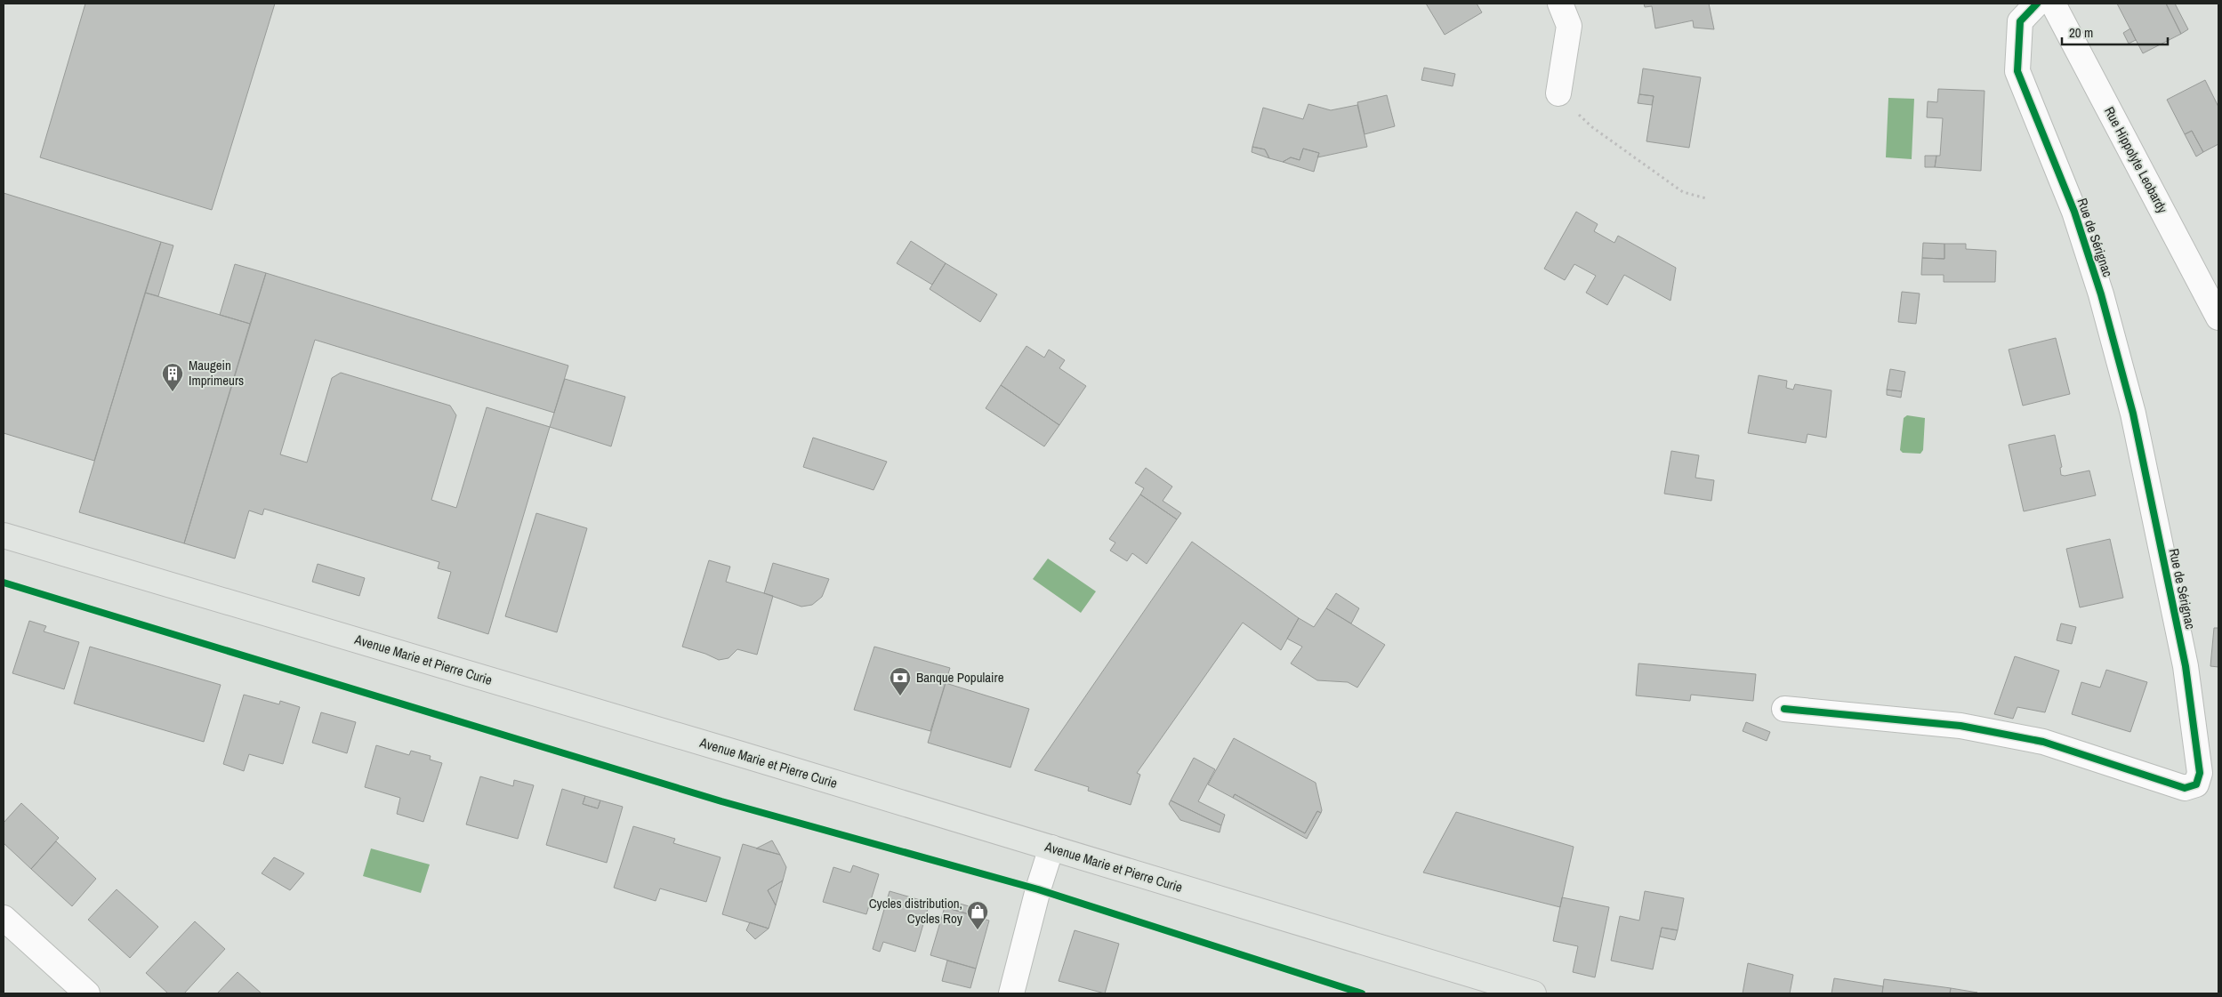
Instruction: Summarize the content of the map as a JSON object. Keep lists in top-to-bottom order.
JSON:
{
  "streets": {
    "main road": ["Avenue Marie et Pierre Curie"],
    "street": ["Rue Hippolyte Leobardy", "Rue de Sérignac"]
  },
  "places": {
    "building": ["Maugein Imprimeurs"],
    "bank": ["Banque Populaire"],
    "shop": ["Cycles distribution, Cycles Roy"]
  },
  "scale_bar": "20 m"
}
